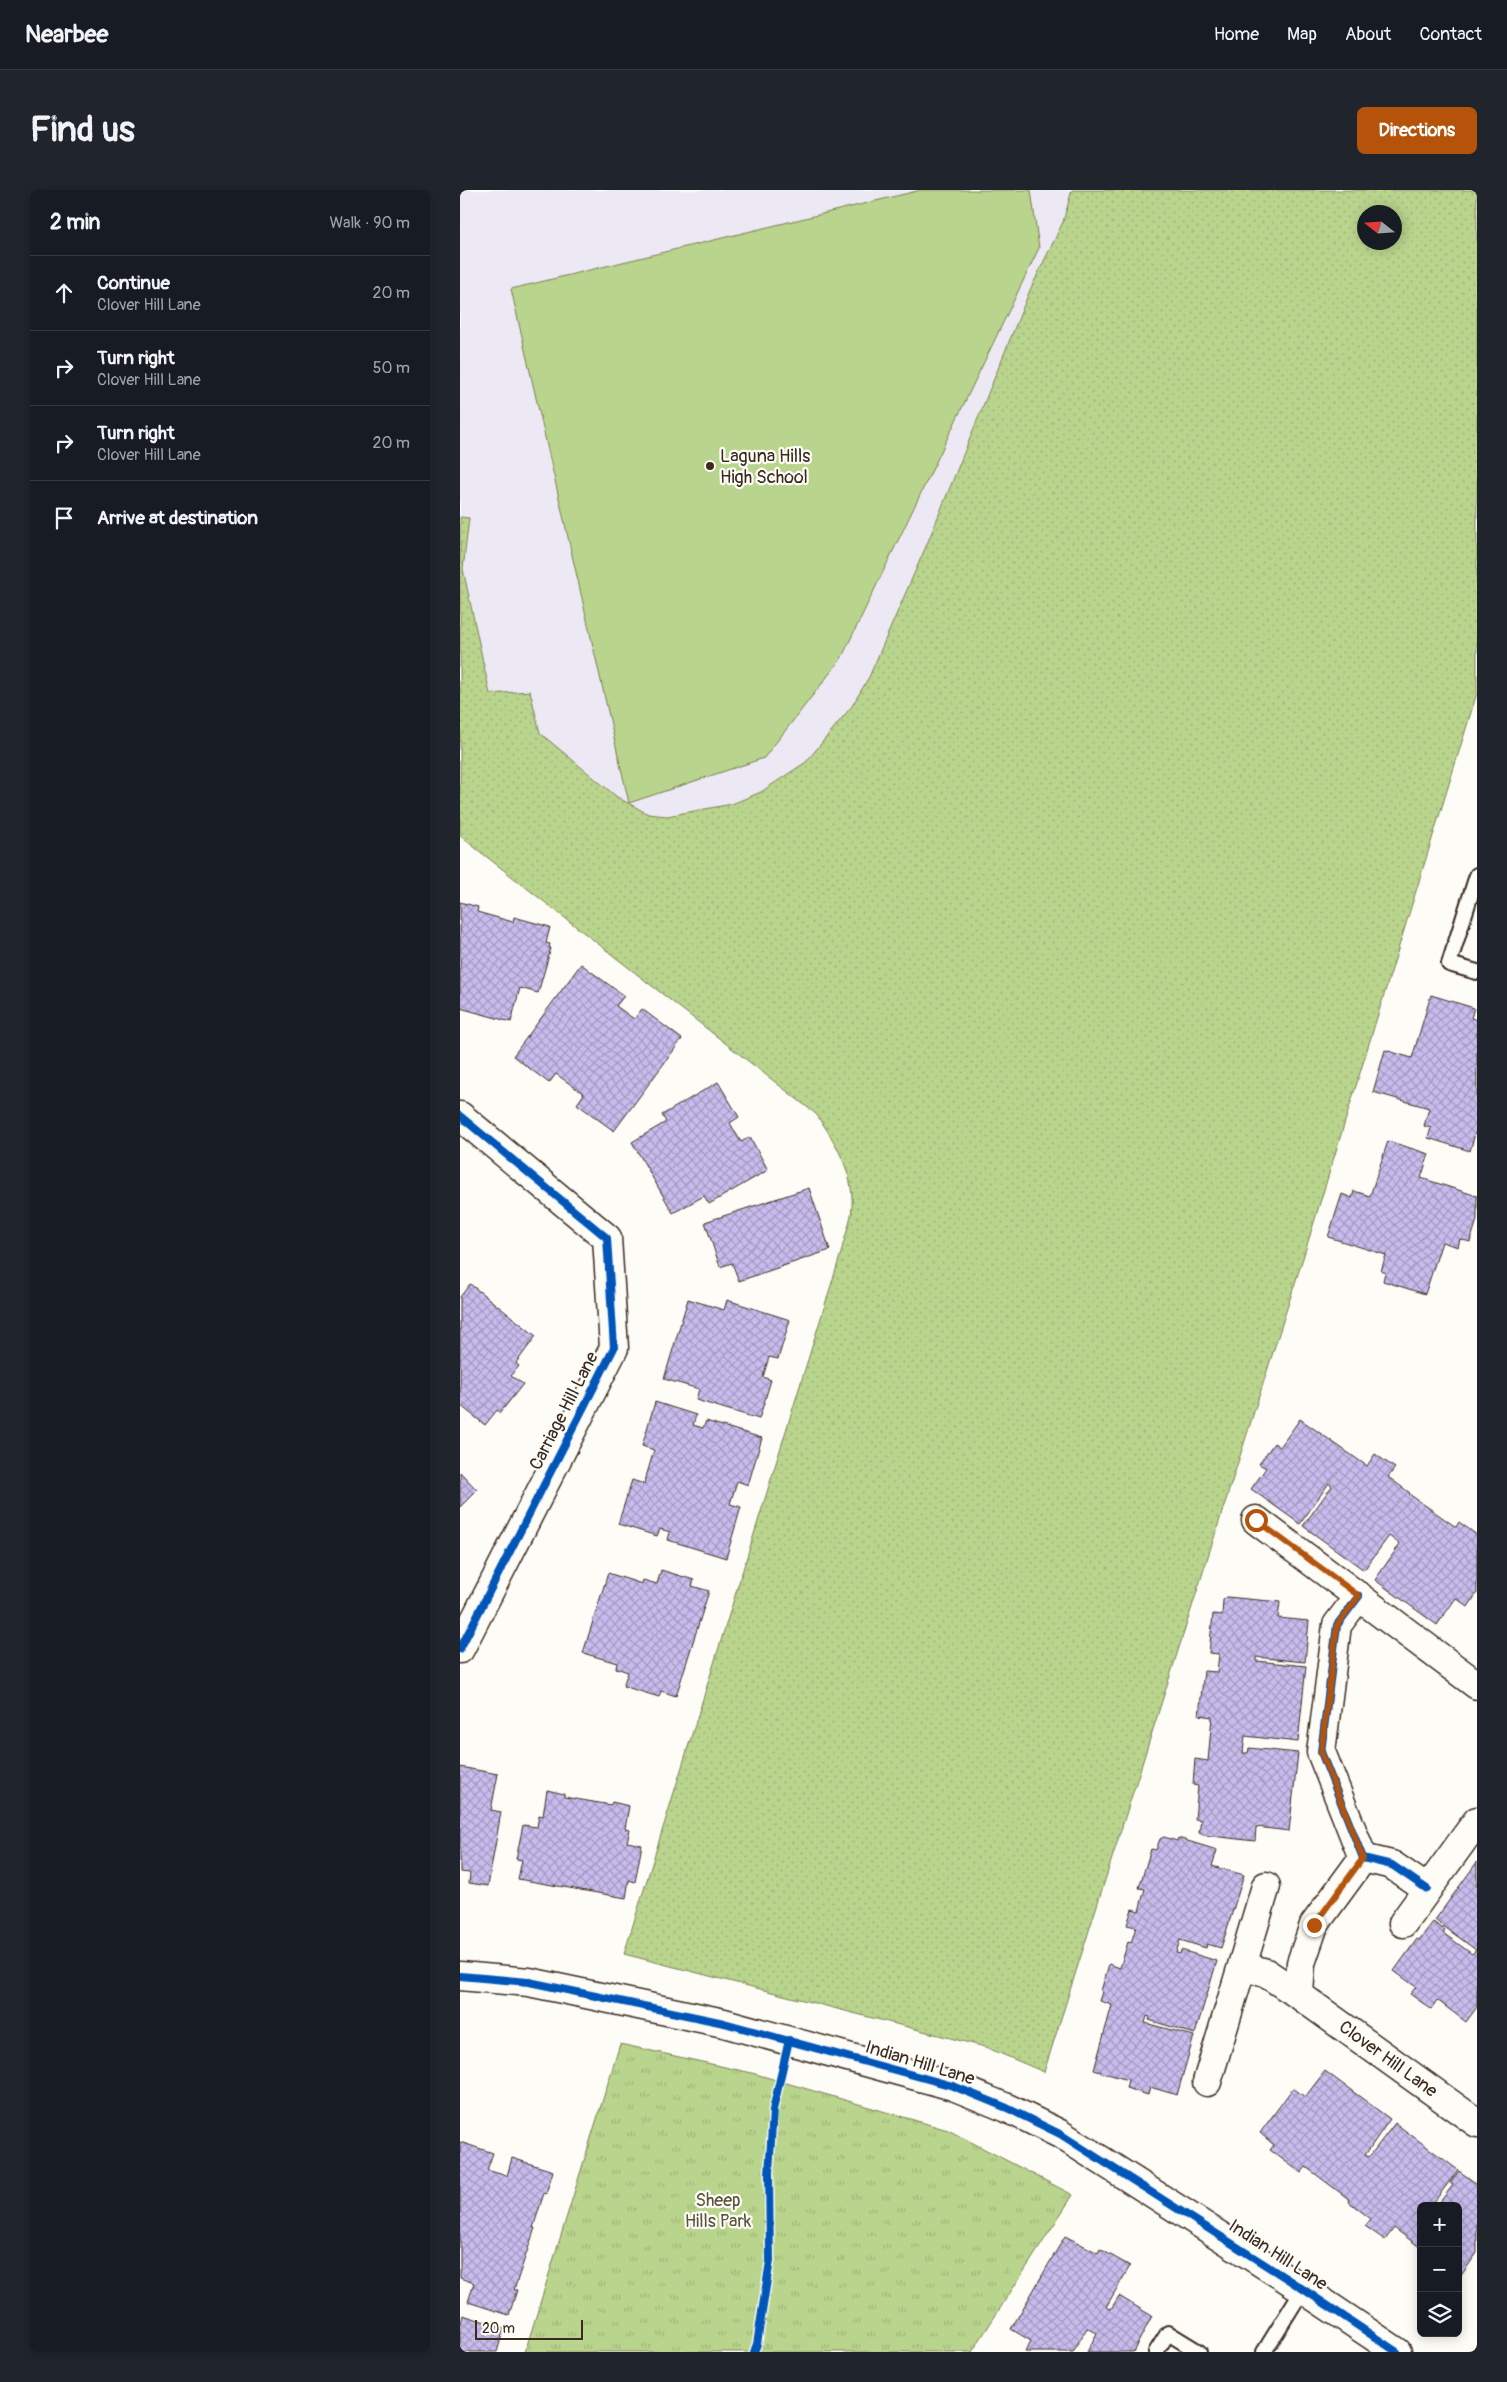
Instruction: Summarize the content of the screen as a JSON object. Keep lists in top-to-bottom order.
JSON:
{
  "streets": {
    "street": ["Carriage Hill Lane", "Clover Hill Lane", "Indian Hill Lane"]
  },
  "parks": ["Sheep Hills Park"],
  "places": ["Laguna Hills High School"],
  "scale_bar": "20 m",
  "north": "left",
  "page": {
    "header": "Nearbee",
    "nav": [
      "Home",
      "Map",
      "About",
      "Contact"
    ],
    "buttons": "Directions",
    "title": "Find us",
    "heading": ["2 min", "Walk · 90 m"],
    "list": [
      ["Continue", "Clover Hill Lane", "20 m"],
      ["Turn right", "Clover Hill Lane", "50 m"],
      ["Turn right", "Clover Hill Lane", "20 m"],
      "Arrive at destination"
    ],
    "map_buttons": ["+", "−"],
    "scale": "20 m"
  }
}
